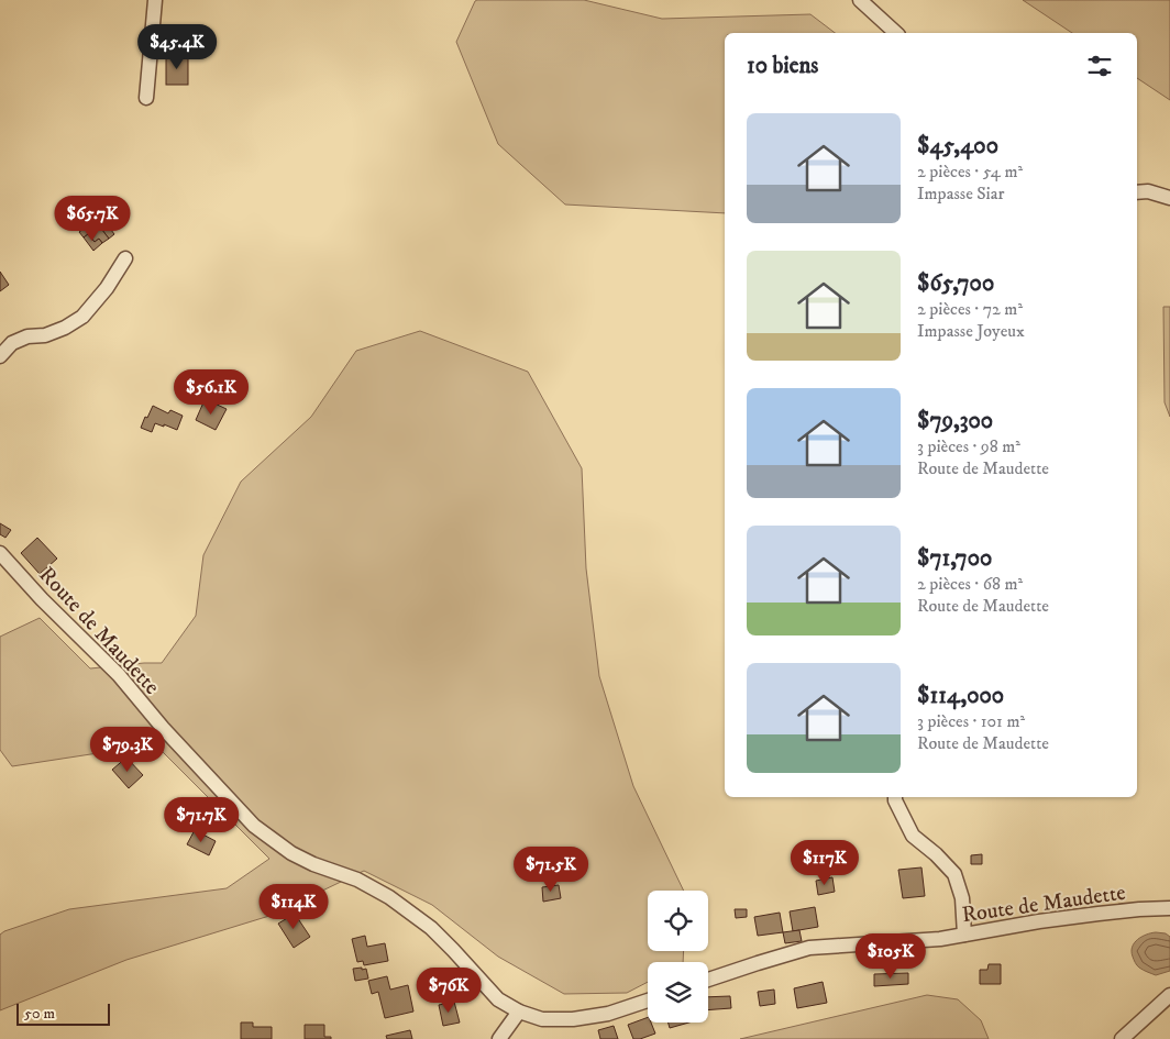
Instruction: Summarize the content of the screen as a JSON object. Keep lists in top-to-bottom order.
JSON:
{
  "streets": {
    "street": ["Route de Maudette"]
  },
  "scale_bar": "50 m",
  "page": {
    "price": [
      "$45.4K",
      "$65.7K",
      "$56.1K",
      "$79.3K",
      "$71.7K",
      "$117K",
      "$71.5K",
      "$114K",
      "$105K",
      "$76K"
    ],
    "heading": "10 biens",
    "list": [
      {
        "name": "$45,400",
        "note": "2 pièces · 54 m² · Impasse Siar"
      },
      {
        "name": "$65,700",
        "note": "2 pièces · 72 m² · Impasse Joyeux"
      },
      {
        "name": "$79,300",
        "note": "3 pièces · 98 m² · Route de Maudette"
      },
      {
        "name": "$71,700",
        "note": "2 pièces · 68 m² · Route de Maudette"
      },
      {
        "name": "$114,000",
        "note": "3 pièces · 101 m² · Route de Maudette"
      }
    ],
    "scale": "50 m"
  }
}
